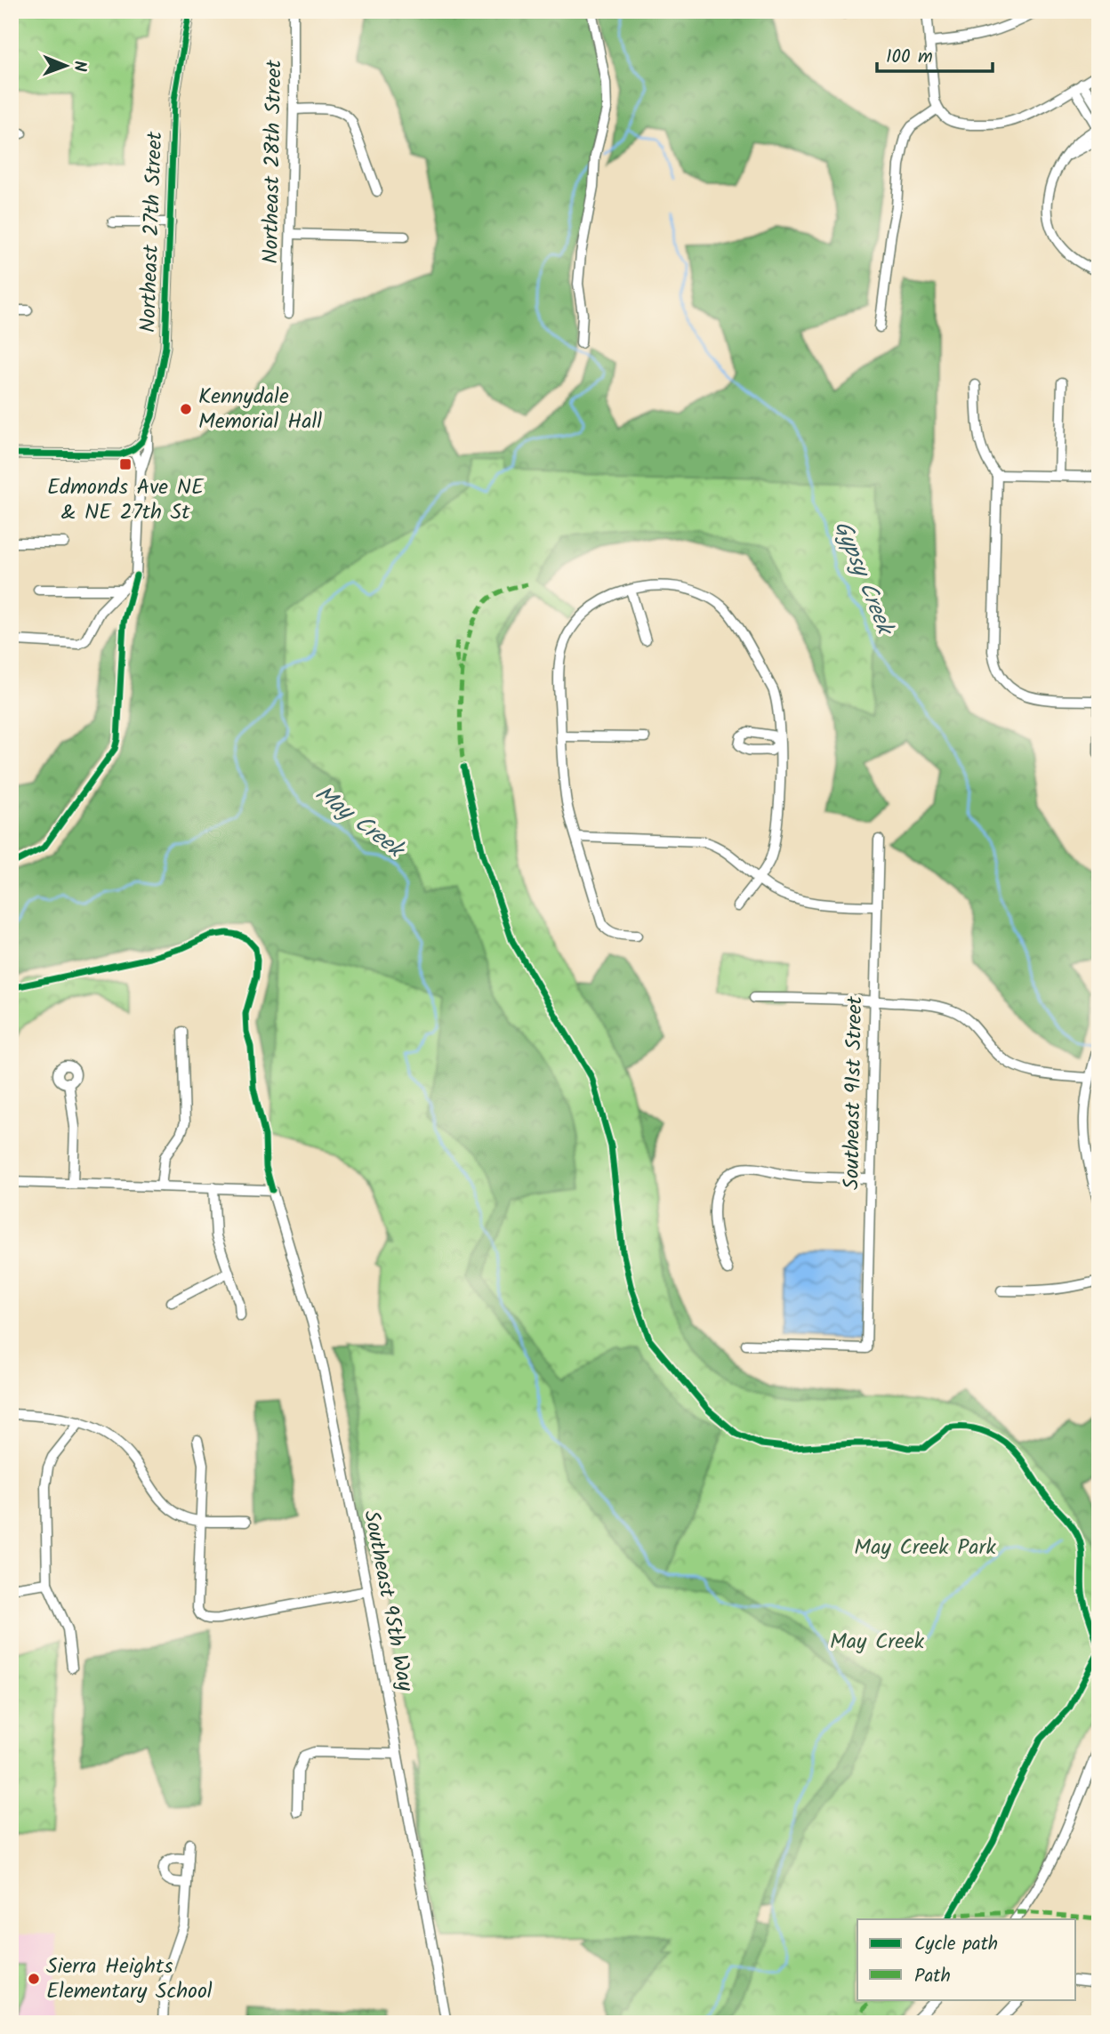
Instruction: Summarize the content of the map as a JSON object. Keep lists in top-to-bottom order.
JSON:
{
  "streets": {
    "street": [
      "Northeast 28th Street",
      "Northeast 27th Street",
      "Southeast 91st Street",
      "Southeast 95th Way"
    ]
  },
  "water": ["Gypsy Creek", "May Creek"],
  "parks": ["May Creek Park", "May Creek"],
  "places": {
    "other": ["Kennydale Memorial Hall", "Sierra Heights Elementary School"],
    "transit": ["Edmonds Ave NE & NE 27th St"]
  },
  "legend": ["Cycle path", "Path"],
  "scale_bar": "100 m",
  "north": "right"
}
